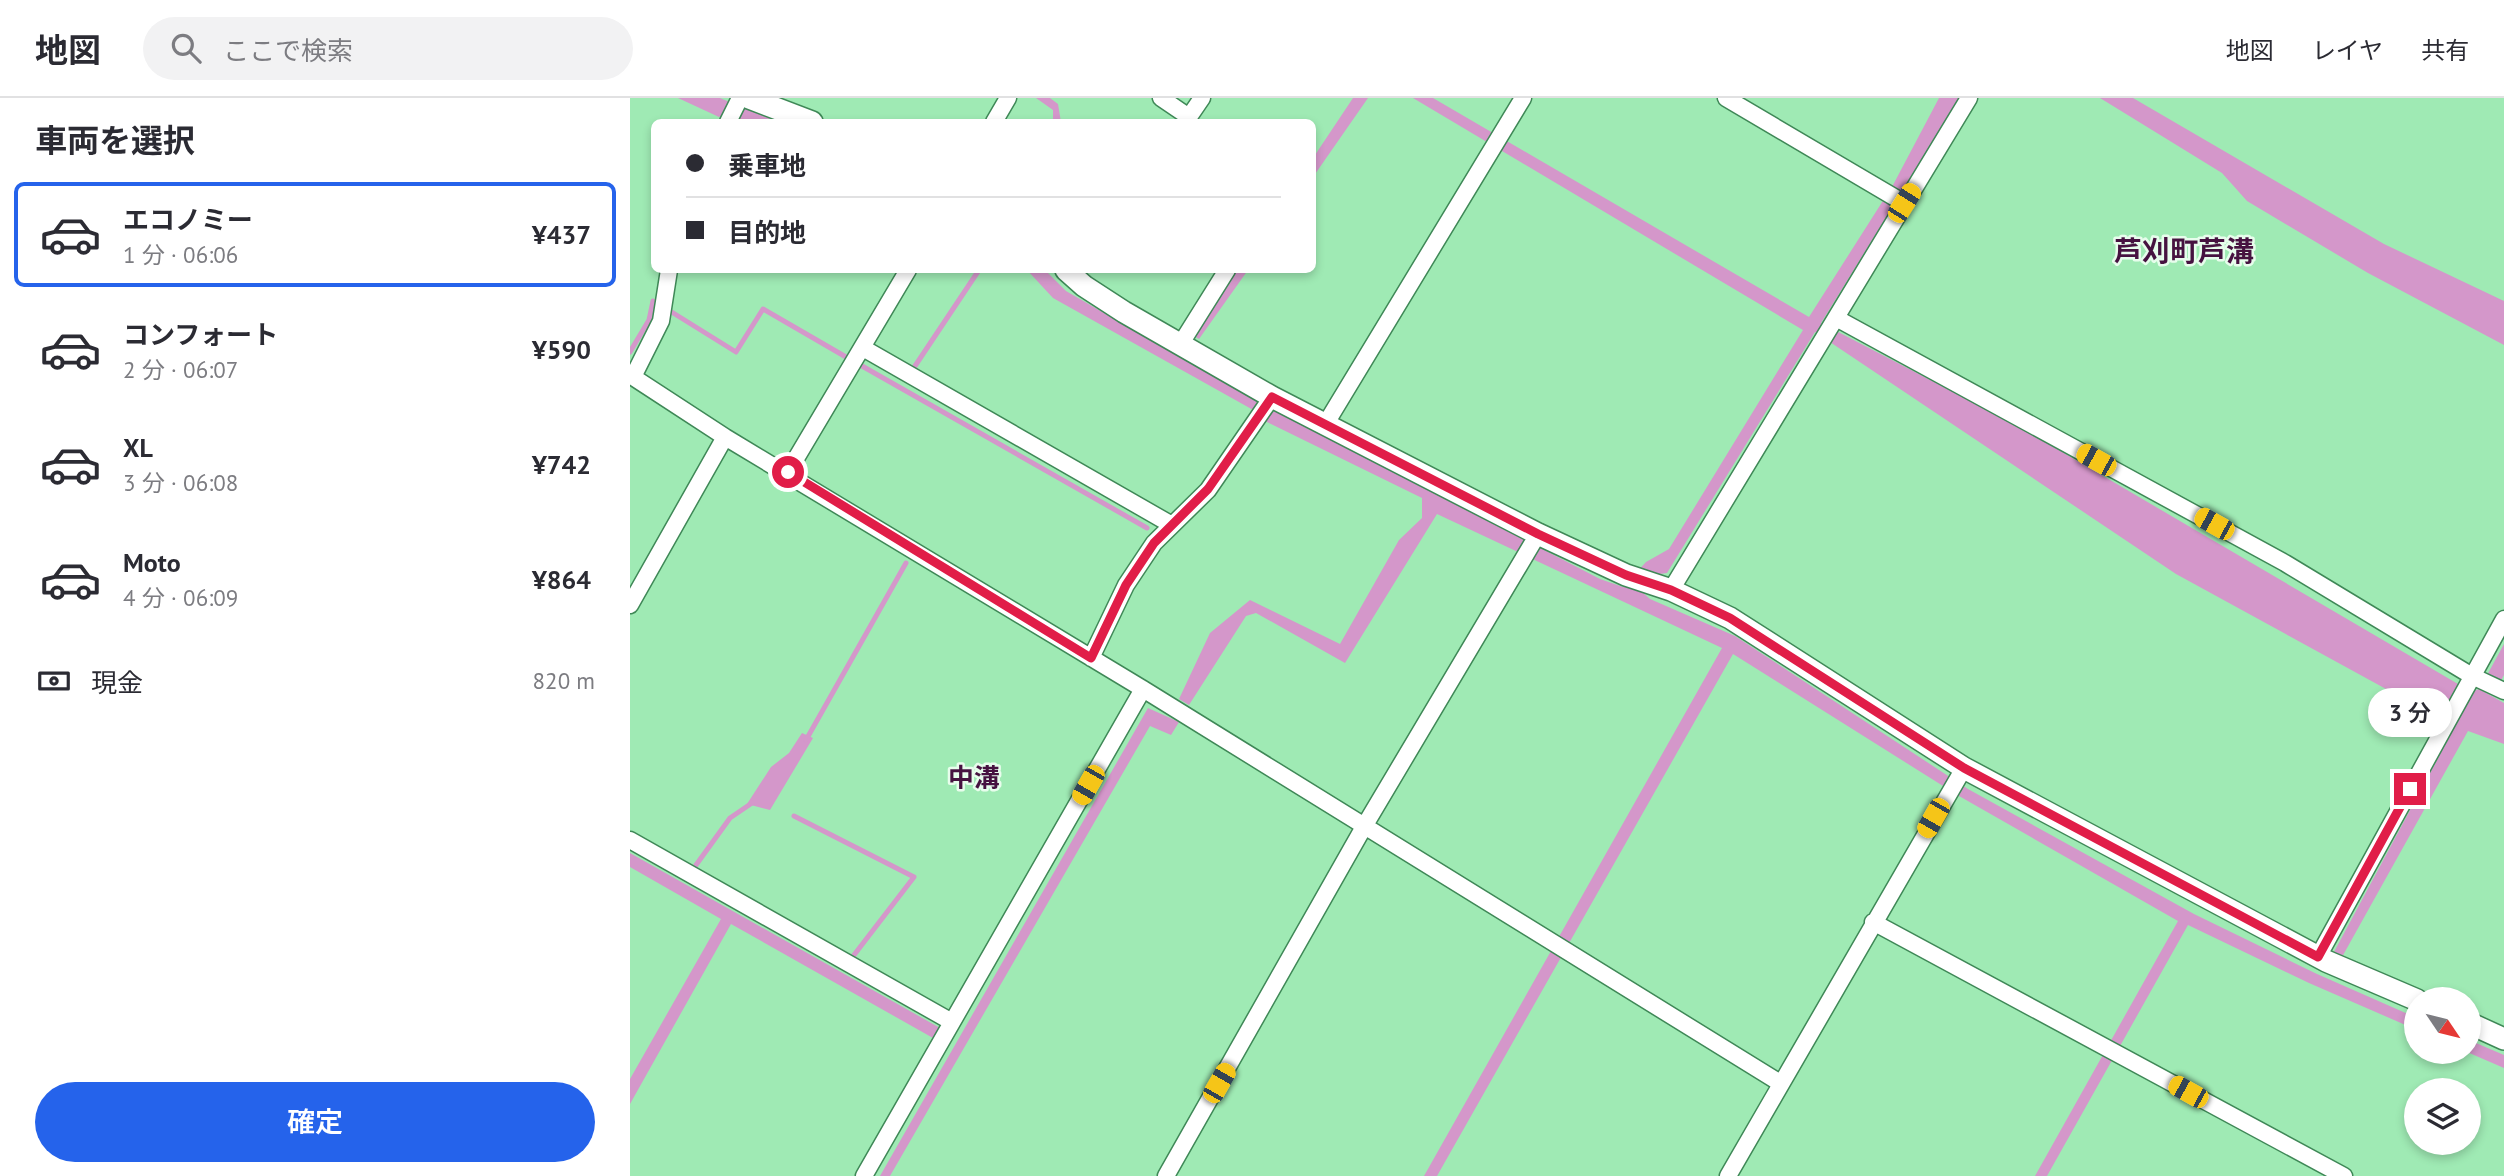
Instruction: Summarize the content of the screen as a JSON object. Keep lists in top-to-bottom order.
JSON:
{
  "districts": ["芦刈町芦溝", "中溝"],
  "north": "bottom right",
  "page": {
    "header": "地図",
    "search": "ここで検索",
    "nav": ["地図", "レイヤ", "共有"],
    "heading": "車両を選択",
    "banner": ["乗車地", "目的地"],
    "list": [
      {
        "name": "エコノミー",
        "note": "1 分 · 06:06",
        "value": "¥437"
      },
      {
        "name": "コンフォート",
        "note": "2 分 · 06:07",
        "value": "¥590"
      },
      {
        "name": "XL",
        "note": "3 分 · 06:08",
        "value": "¥742"
      },
      {
        "name": "Moto",
        "note": "4 分 · 06:09",
        "value": "¥864"
      }
    ],
    "pay": ["現金", "820 m"],
    "bubble": "3 分",
    "buttons": "確定"
  }
}
